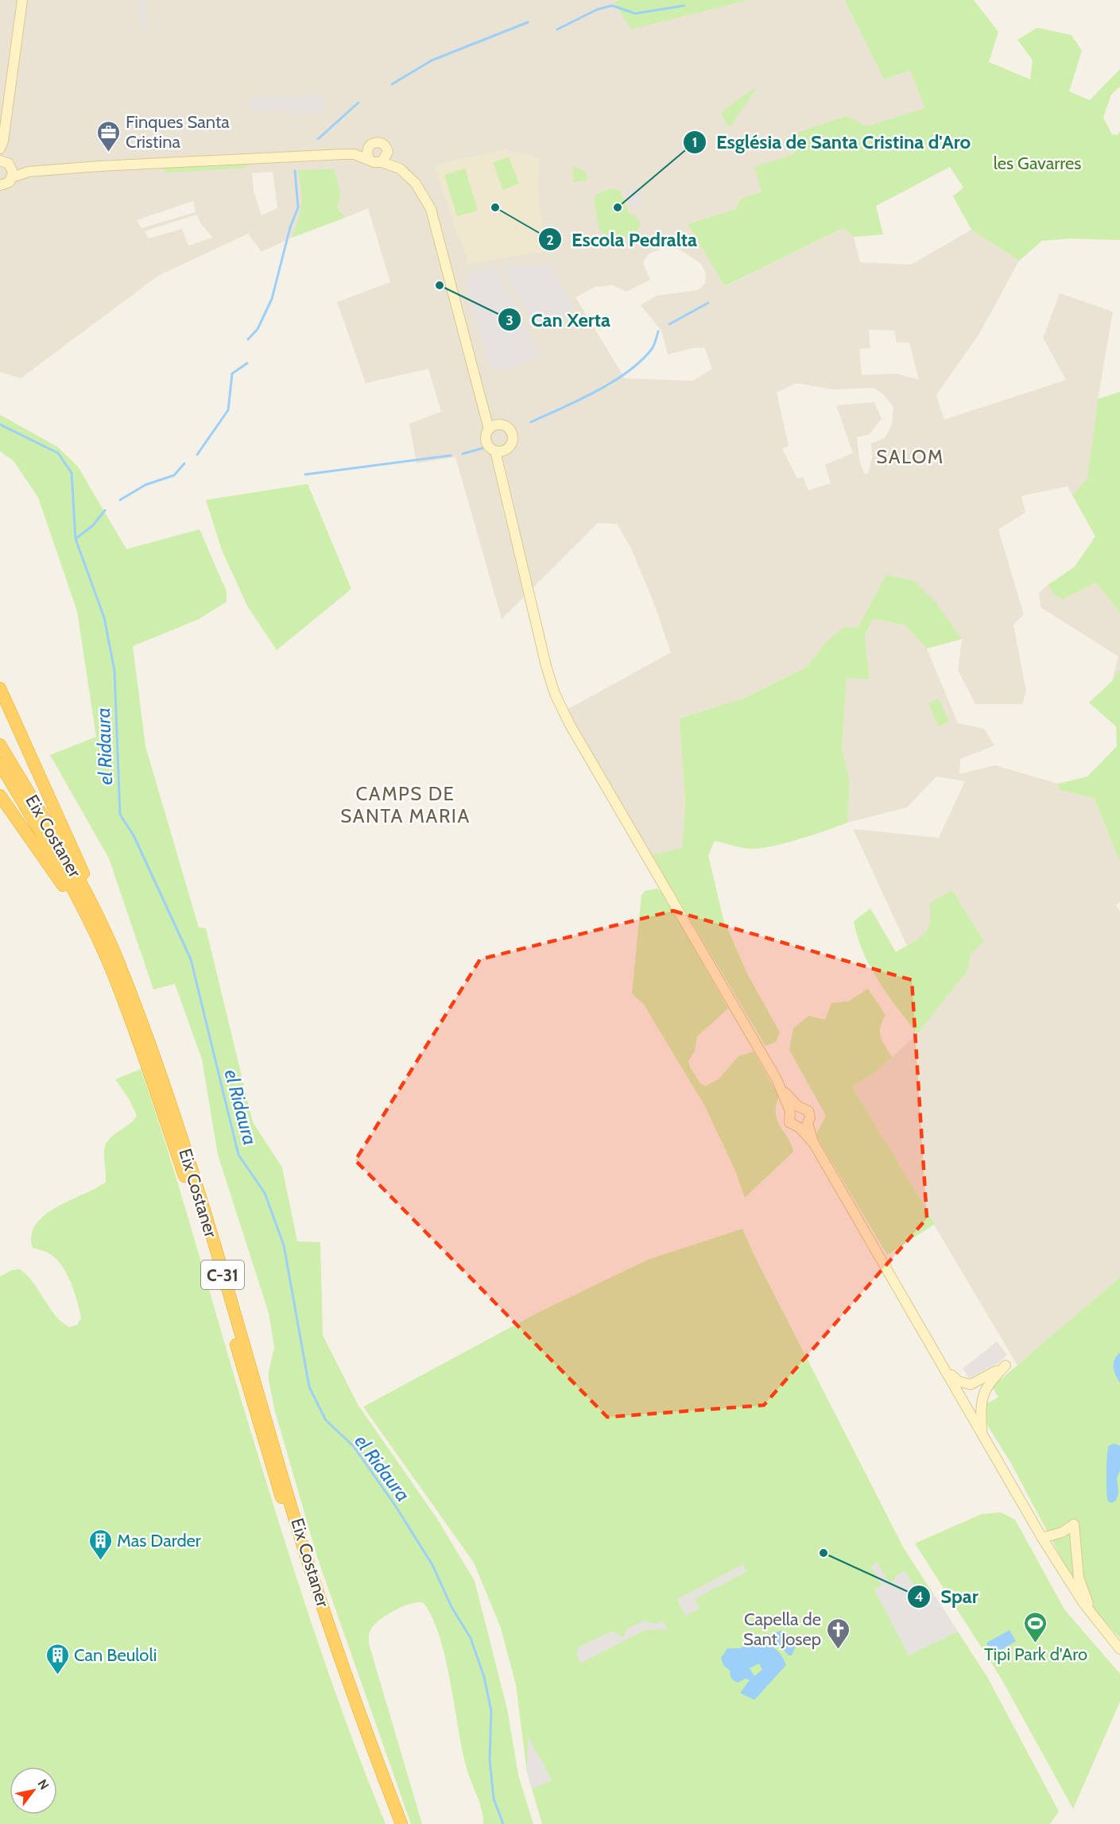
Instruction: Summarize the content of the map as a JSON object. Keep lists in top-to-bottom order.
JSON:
{
  "streets": {
    "highway": ["Eix Costaner", "C-31"]
  },
  "districts": ["SALOM", "CAMPS DE SANTA MARIA"],
  "water": ["el Ridaura"],
  "parks": ["les Gavarres"],
  "places": {
    "office": ["Finques Santa Cristina"],
    "other": [
      "Escola Pedralta",
      "Església de Santa Cristina d'Aro",
      "Can Xerta",
      "Spar"
    ],
    "building": ["Mas Darder", "Can Beuloli"],
    "sports": ["Tipi Park d'Aro"],
    "church": ["Capella de Sant Josep"]
  },
  "north": "top right"
}
